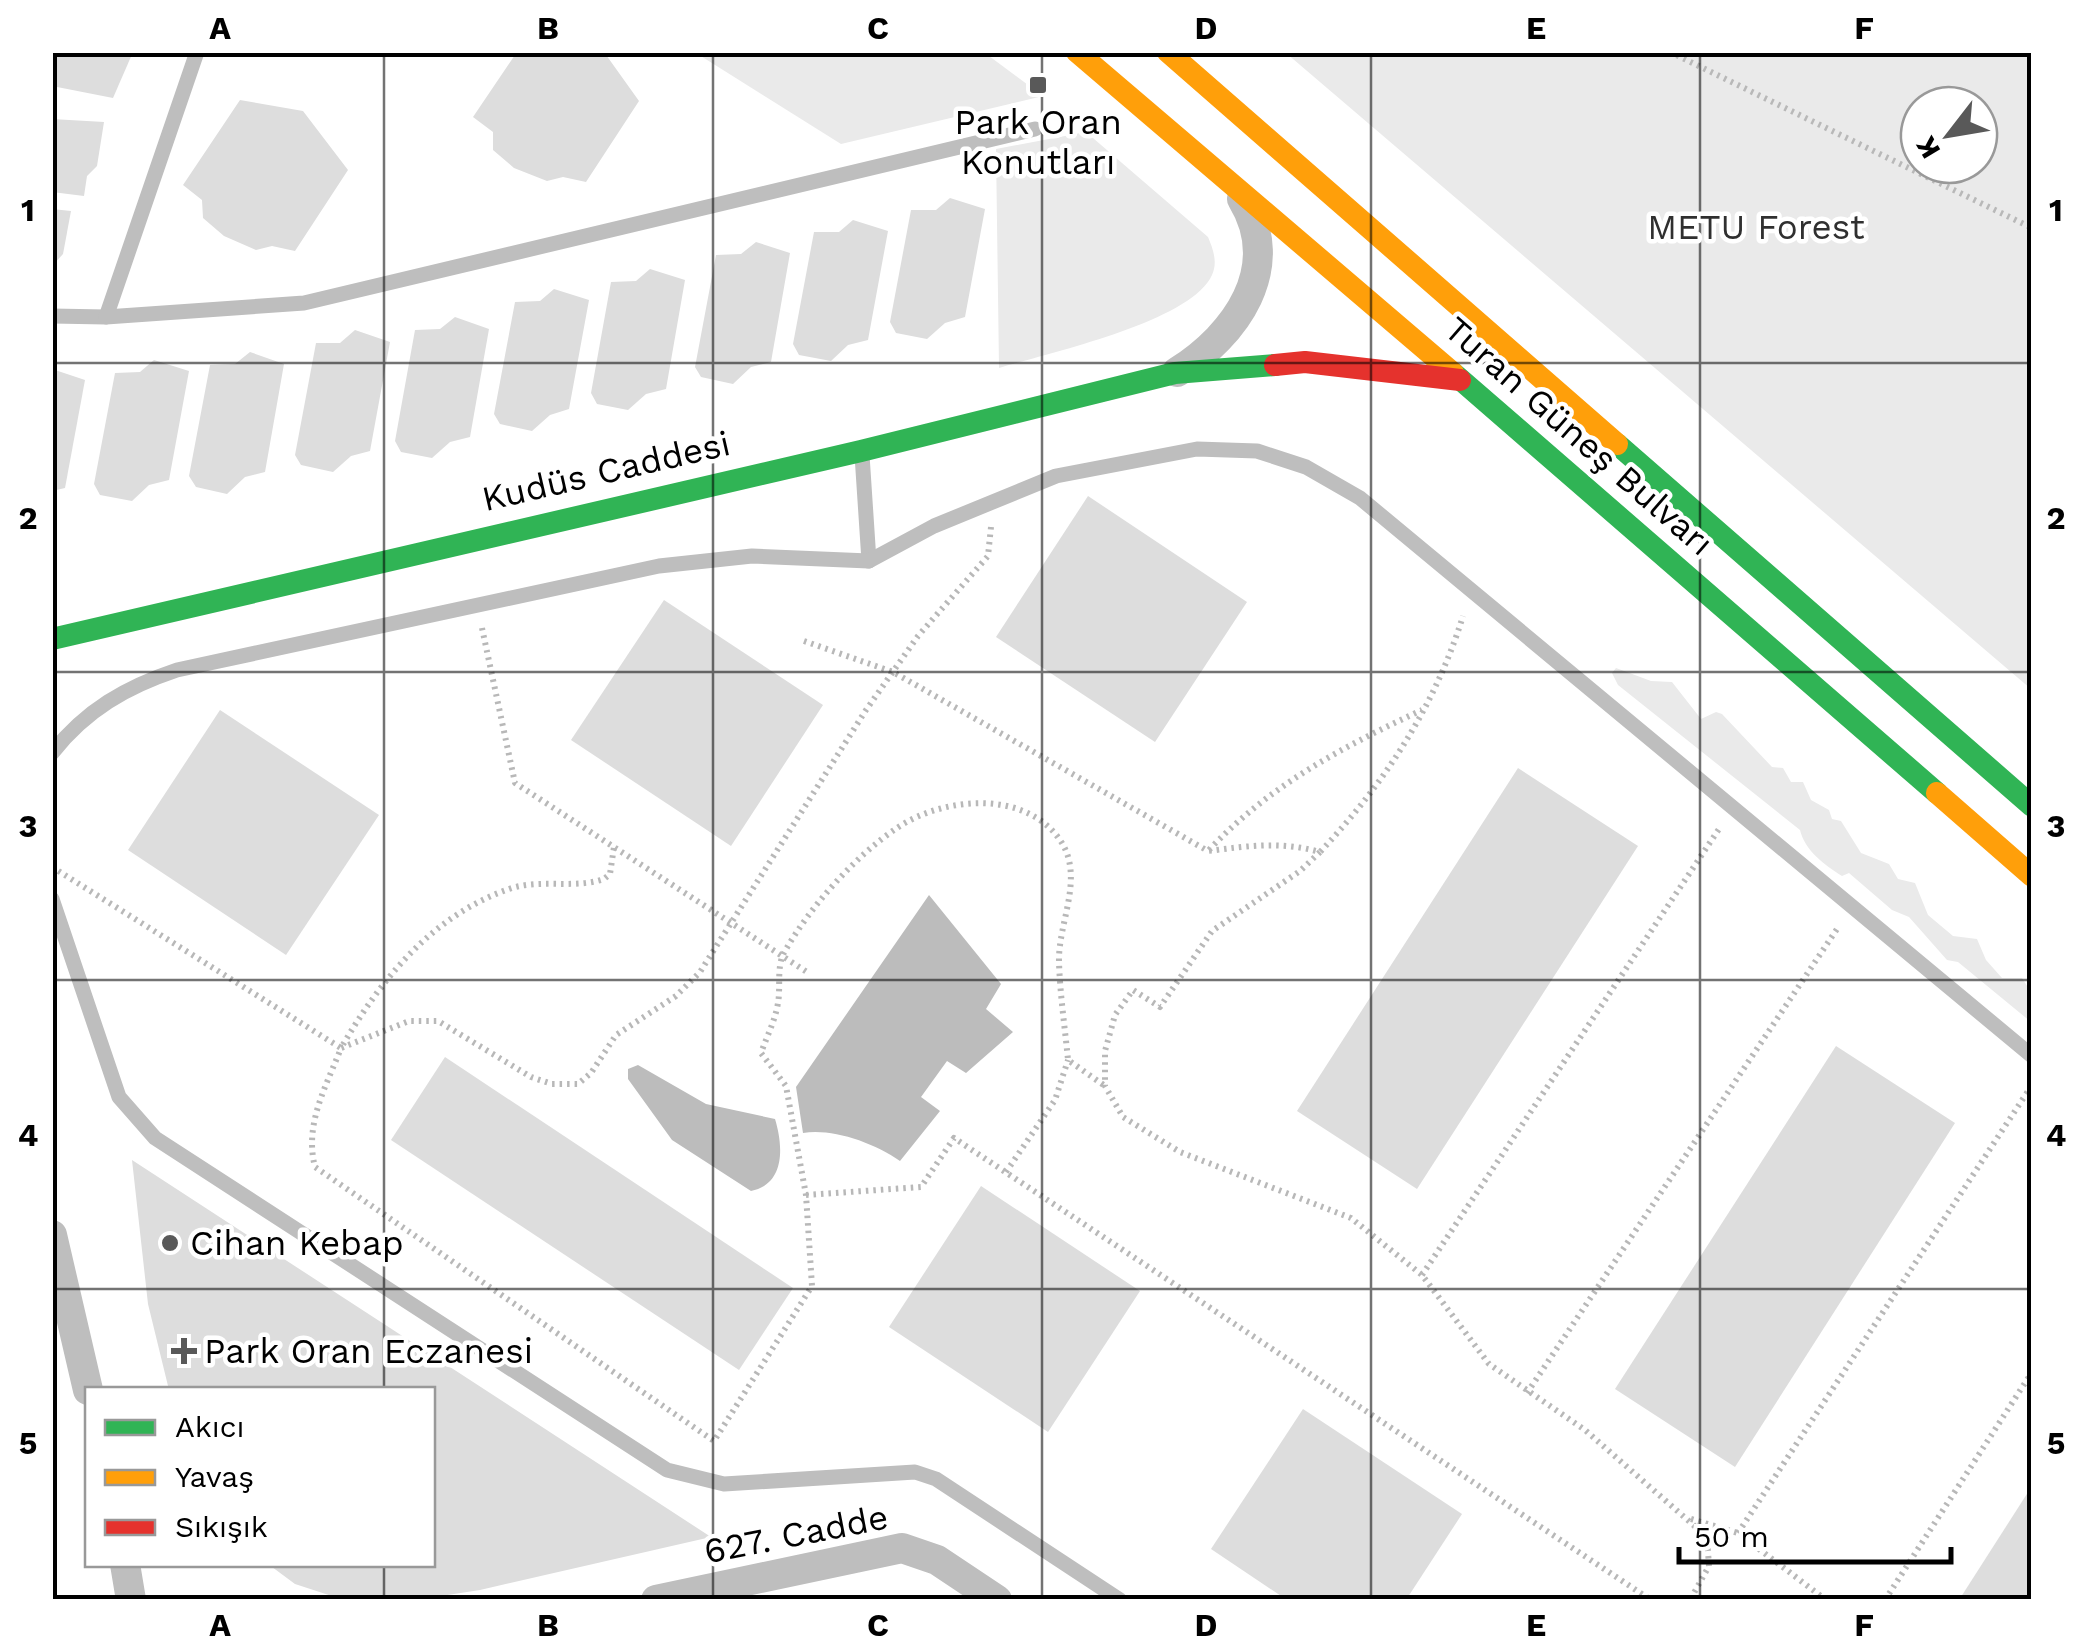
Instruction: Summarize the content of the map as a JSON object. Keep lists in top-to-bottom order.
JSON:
{
  "streets": {
    "main road": ["Turan Güneş Bulvarı", "Kudüs Caddesi"],
    "street": ["627. Cadde"]
  },
  "crossings": [
    ["Turan Güneş Bulvarı", "Kudüs Caddesi"]
  ],
  "parks": ["METU Forest"],
  "places": {
    "transit": ["Park Oran Konutları"],
    "other": ["Cihan Kebap"],
    "health": ["Park Oran Eczanesi"]
  },
  "legend": ["Akıcı", "Yavaş", "Sıkışık"],
  "scale_bar": "50 m",
  "north": "bottom left",
  "grid": {
    "columns": [
      "A",
      "B",
      "C",
      "D",
      "E",
      "F"
    ],
    "rows": [
      "1",
      "2",
      "3",
      "4",
      "5"
    ]
  }
}
